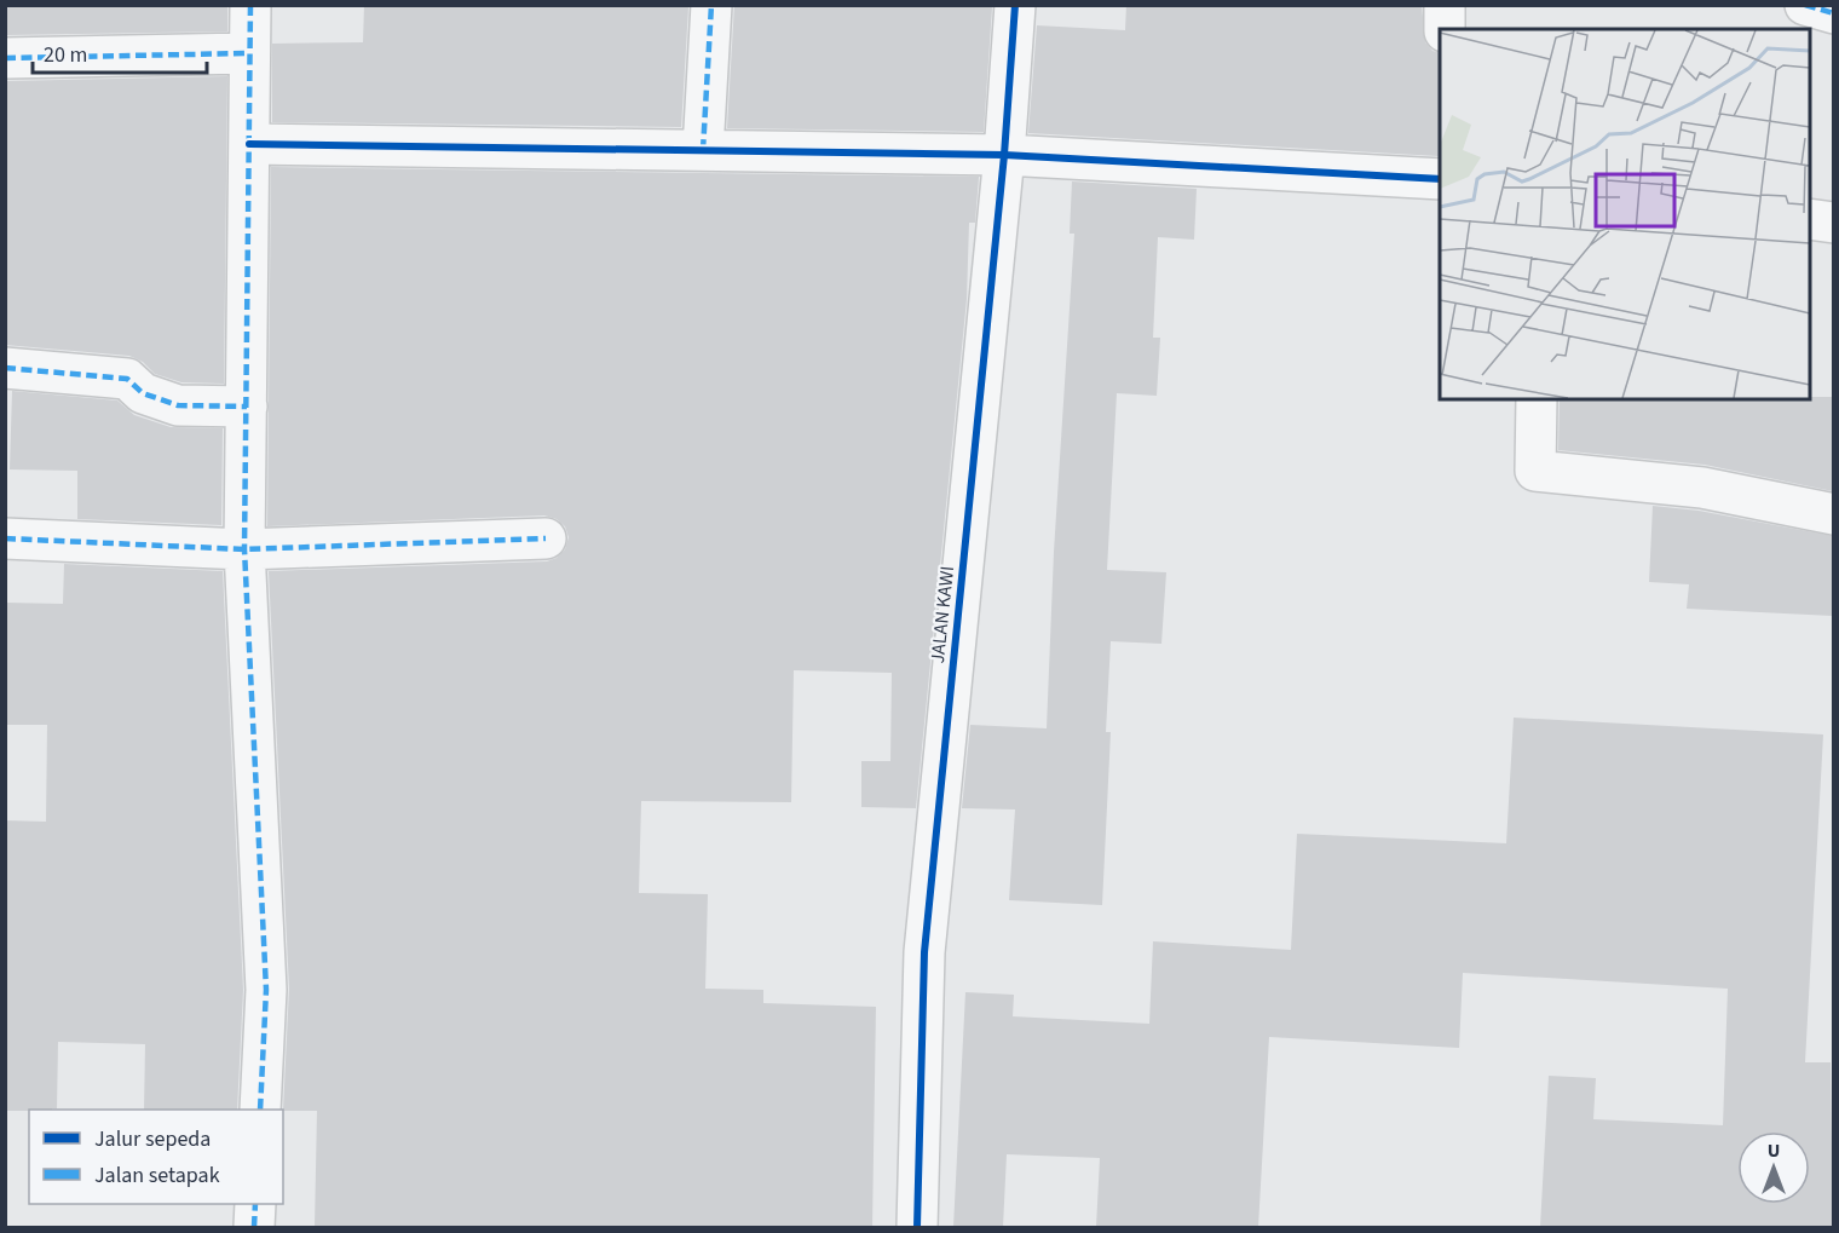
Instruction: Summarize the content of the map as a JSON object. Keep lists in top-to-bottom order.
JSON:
{
  "streets": {
    "street": ["JALAN KAWI"]
  },
  "legend": ["Jalur sepeda", "Jalan setapak"],
  "scale_bar": "20 m",
  "north": "top"
}
